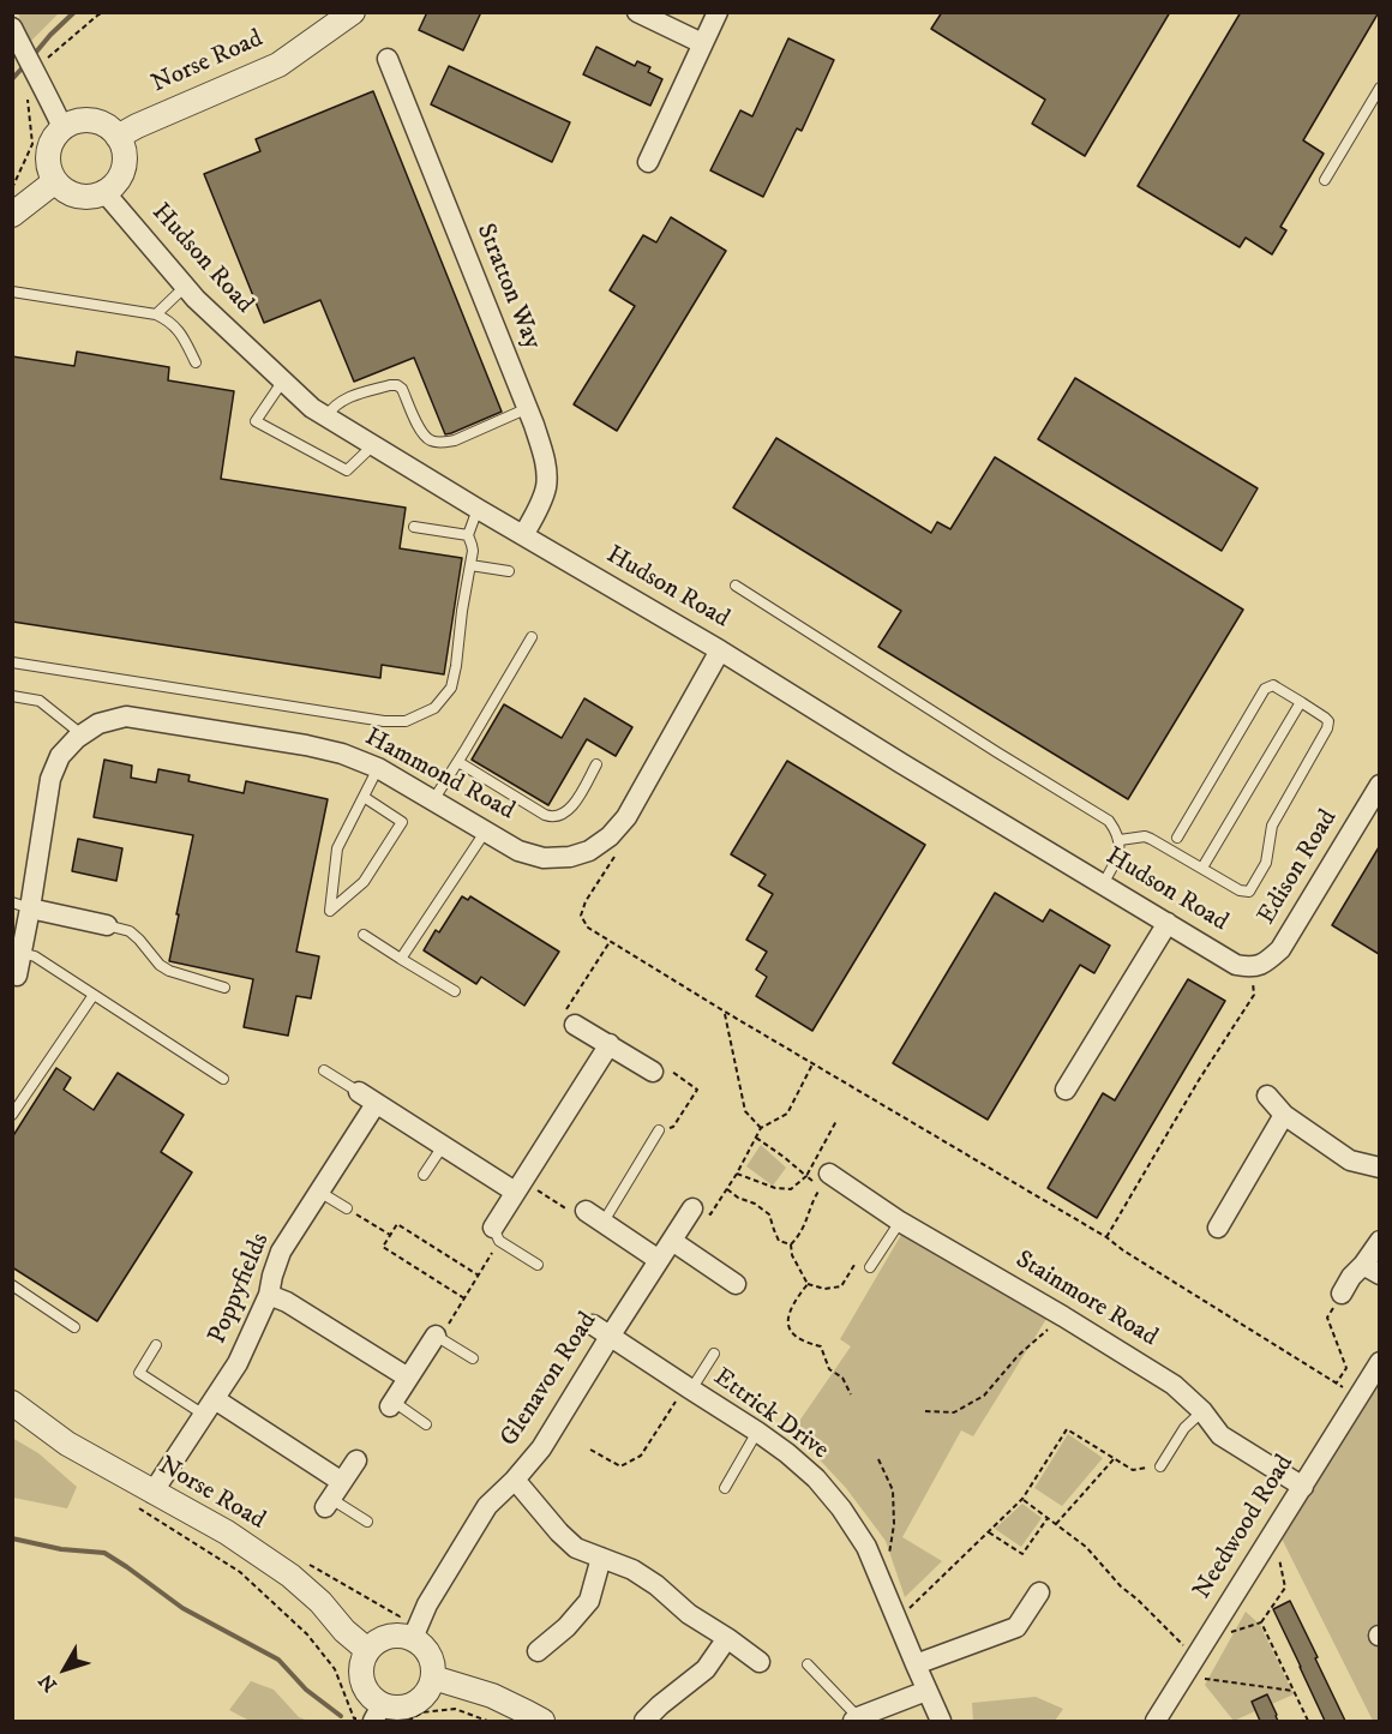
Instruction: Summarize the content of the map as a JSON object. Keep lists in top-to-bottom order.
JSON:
{
  "streets": {
    "street": [
      "Norse Road",
      "Hudson Road",
      "Stratton Way",
      "Hammond Road",
      "Edison Road",
      "Poppyfields",
      "Stainmore Road",
      "Glenavon Road",
      "Ettrick Drive",
      "Needwood Road"
    ]
  },
  "crossings": [
    ["Norse Road", "Hudson Road"],
    ["Norse Road", "Poppyfields"],
    ["Norse Road", "Glenavon Road"],
    ["Hudson Road", "Stratton Way"],
    ["Hudson Road", "Hammond Road"],
    ["Hudson Road", "Edison Road"],
    ["Stainmore Road", "Needwood Road"],
    ["Glenavon Road", "Ettrick Drive"]
  ],
  "north": "bottom left"
}
